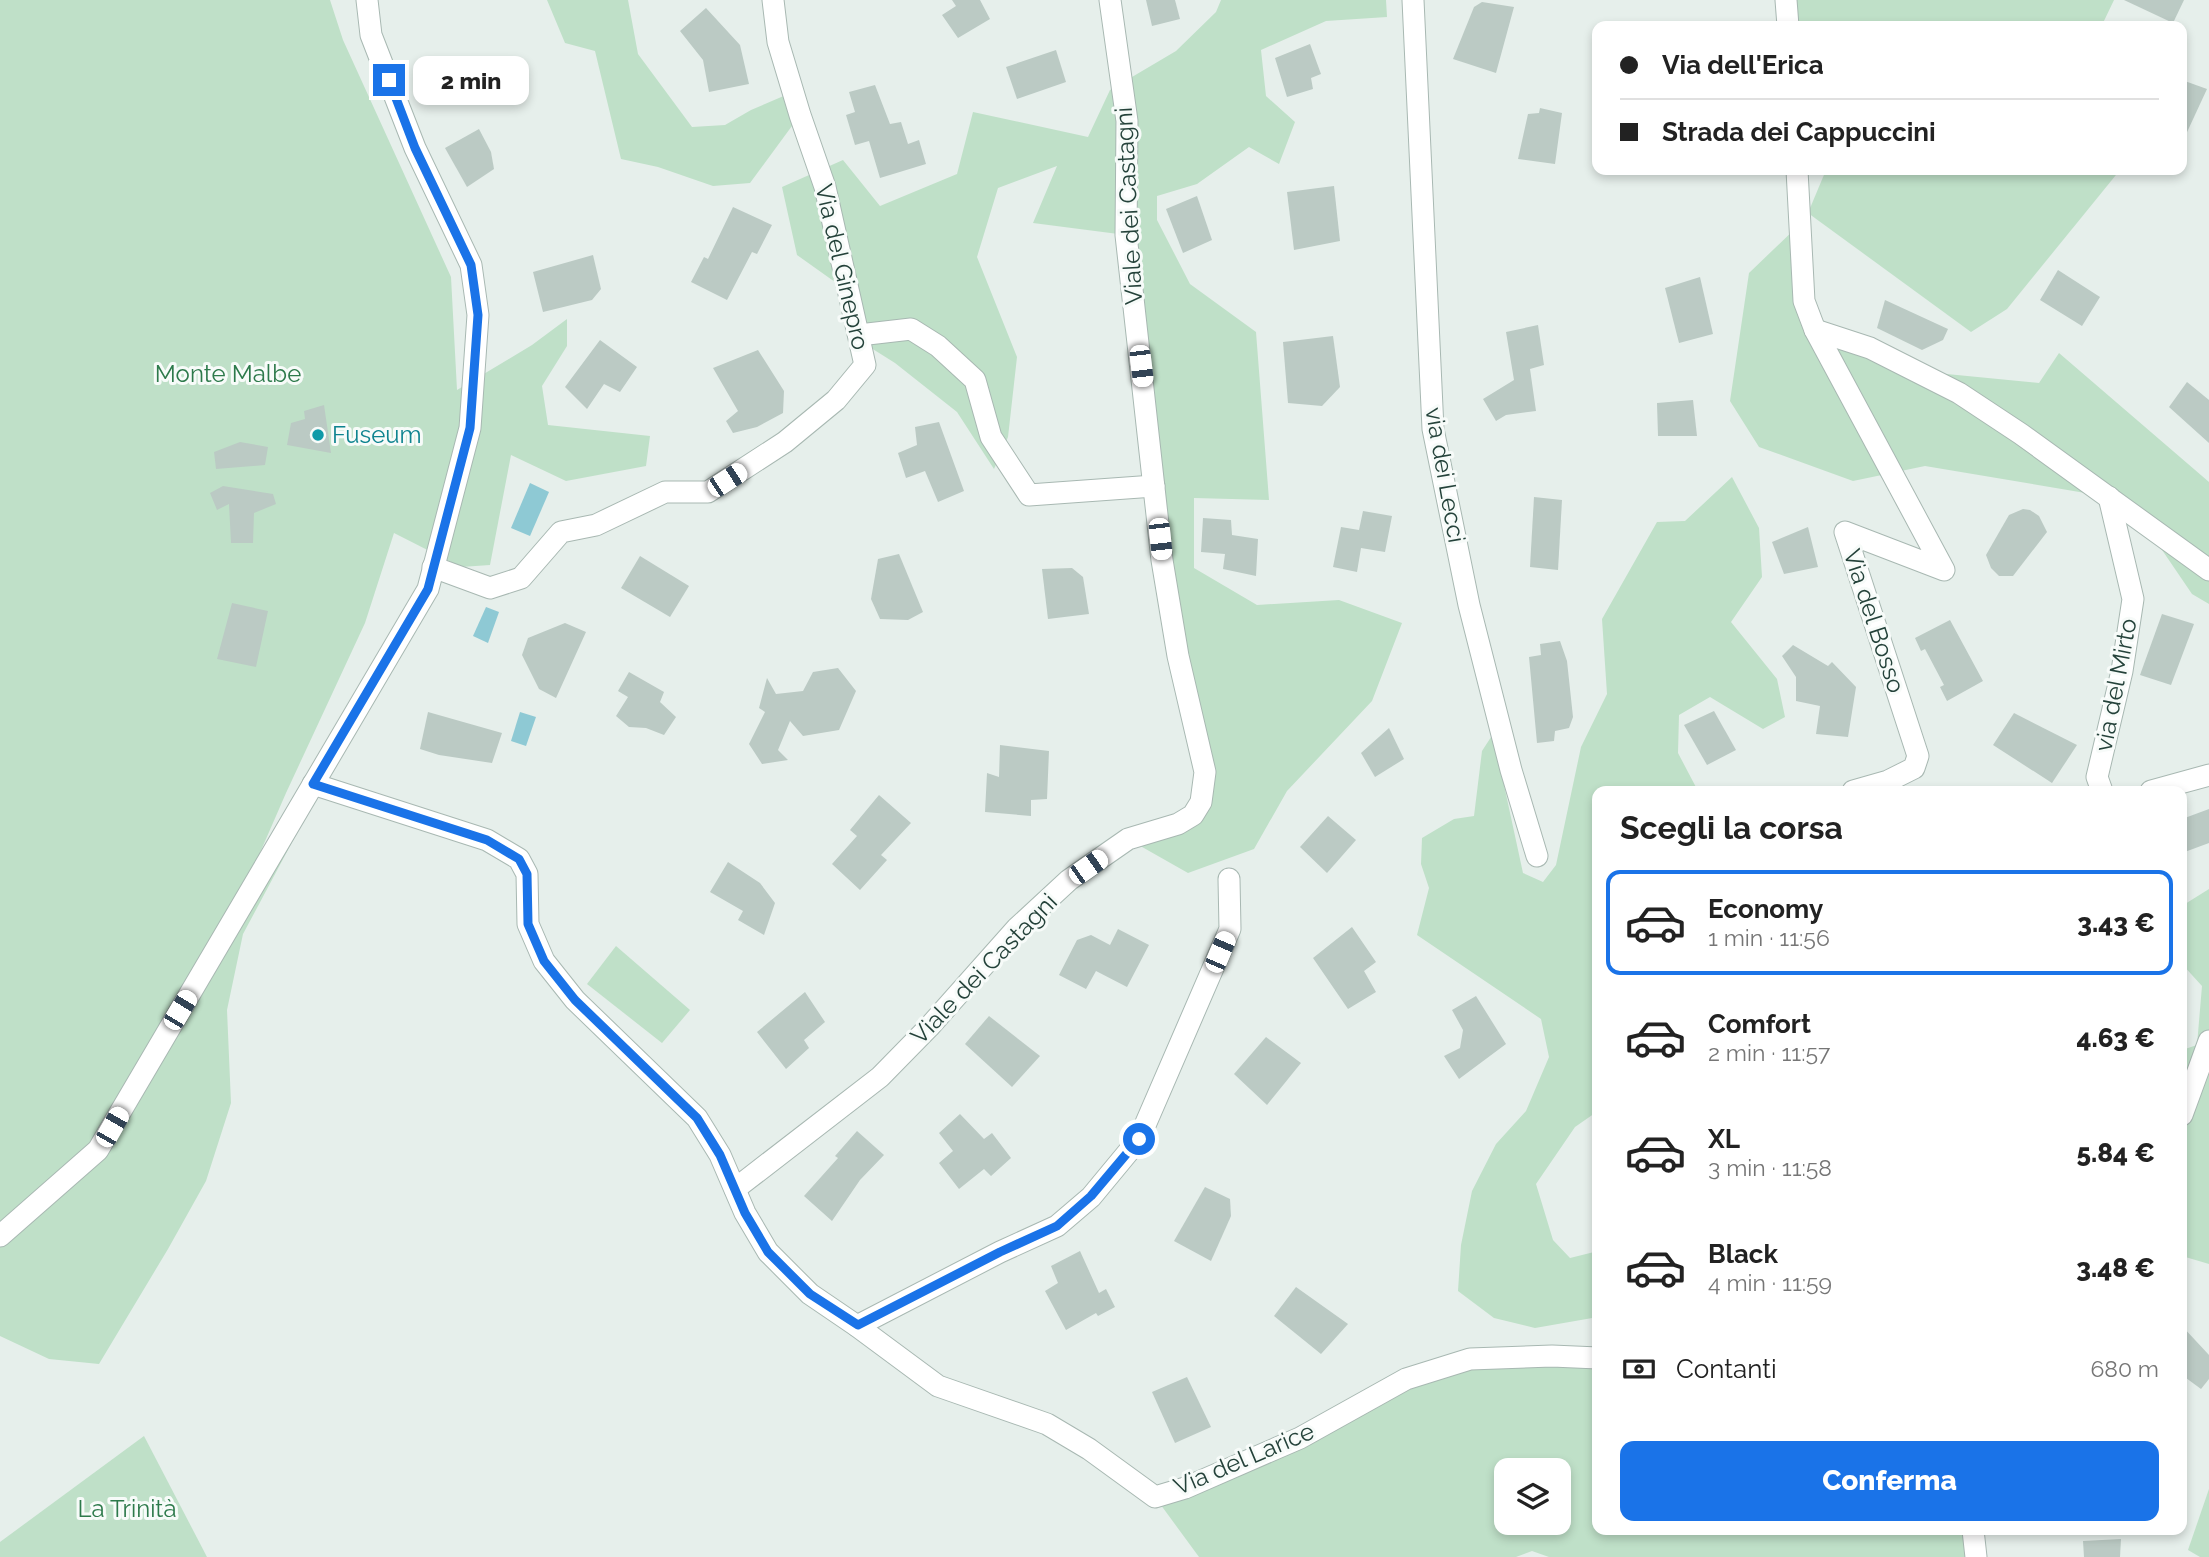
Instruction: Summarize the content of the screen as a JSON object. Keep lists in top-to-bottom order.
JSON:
{
  "streets": {
    "street": [
      "Viale dei Castagni",
      "Via del Ginepro",
      "via dei Lecci",
      "Via del Bosso",
      "via del Mirto",
      "Via del Larice"
    ]
  },
  "crossings": [
    ["Viale dei Castagni", "Via del Larice"]
  ],
  "parks": ["Monte Malbe", "La Trinità"],
  "places": ["Fuseum"],
  "page": {
    "banner": ["Via dell'Erica", "Strada dei Cappuccini"],
    "bubble": "2 min",
    "heading": "Scegli la corsa",
    "list": [
      {
        "name": "Economy",
        "note": "1 min · 11:56",
        "value": "3.43 €"
      },
      {
        "name": "Comfort",
        "note": "2 min · 11:57",
        "value": "4.63 €"
      },
      {
        "name": "XL",
        "note": "3 min · 11:58",
        "value": "5.84 €"
      },
      {
        "name": "Black",
        "note": "4 min · 11:59",
        "value": "3.48 €"
      }
    ],
    "pay": ["Contanti", "680 m"],
    "buttons": "Conferma"
  }
}
